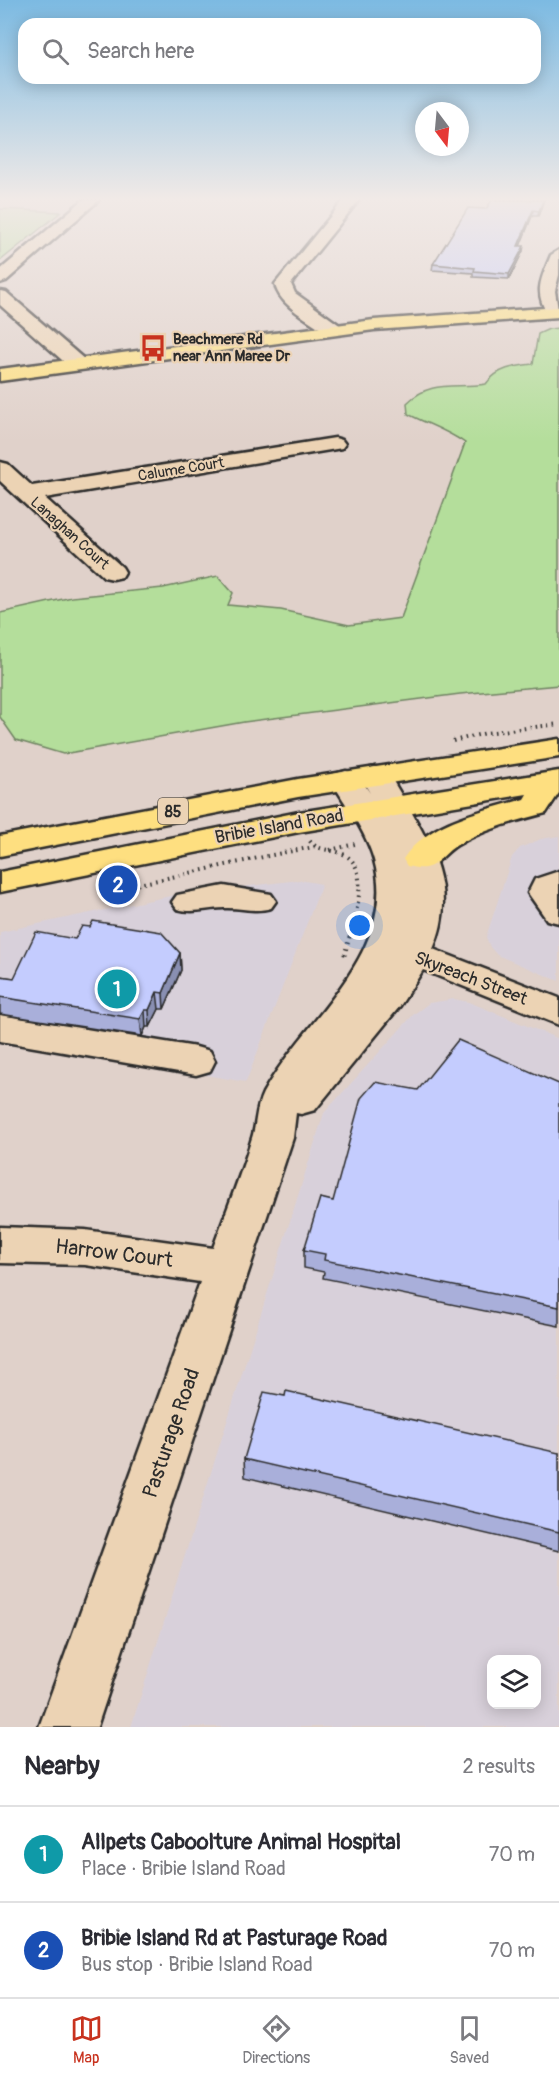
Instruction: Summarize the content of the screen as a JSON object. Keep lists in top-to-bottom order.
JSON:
{
  "streets": {
    "main road": ["85", "Bribie Island Road"],
    "street": [
      "Calume Court",
      "Lanaghan Court",
      "Skyreach Street",
      "Harrow Court",
      "Pasturage Road"
    ]
  },
  "crossings": [
    ["Calume Court", "Lanaghan Court"],
    ["Bribie Island Road", "Pasturage Road"],
    ["Skyreach Street", "Pasturage Road"],
    ["Harrow Court", "Pasturage Road"]
  ],
  "places": {
    "bus stop": ["Beachmere Rd near Ann Maree Dr"]
  },
  "north": "bottom",
  "page": {
    "search": "Search here",
    "pins": ["2", "1"],
    "heading": ["Nearby", "2 results"],
    "list": [
      {
        "mark": "1",
        "name": "Allpets Caboolture Animal Hospital",
        "note": "Place · Bribie Island Road",
        "value": "70 m"
      },
      {
        "mark": "2",
        "name": "Bribie Island Rd at Pasturage Road",
        "note": "Bus stop · Bribie Island Road",
        "value": "70 m"
      }
    ],
    "nav": ["Map", "Directions", "Saved"]
  }
}
